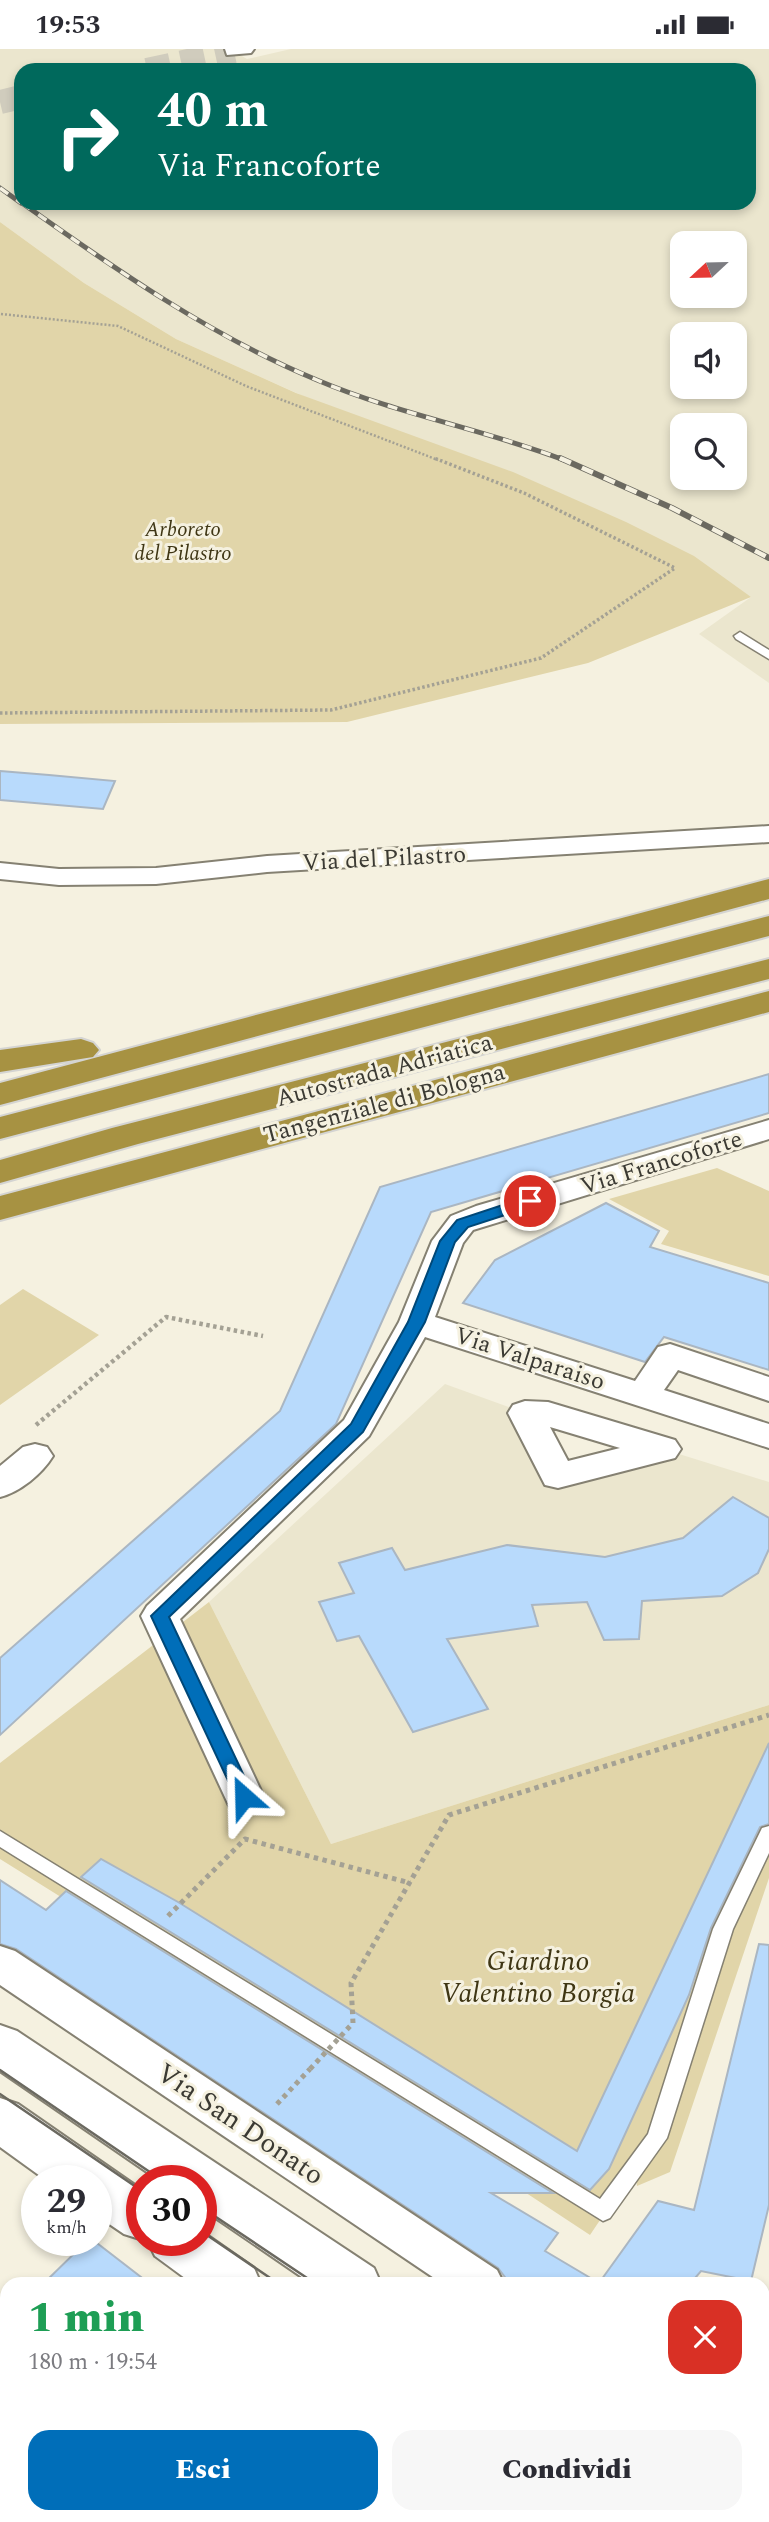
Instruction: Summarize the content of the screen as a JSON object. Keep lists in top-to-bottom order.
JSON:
{
  "streets": {
    "highway": ["Autostrada Adriatica", "Tangenziale di Bologna"],
    "street": [
      "Via del Pilastro",
      "Via Francoforte",
      "Via Valparaiso",
      "Via San Donato"
    ]
  },
  "crossings": [
    ["Via Francoforte", "Via Valparaiso"]
  ],
  "parks": ["Arboreto del Pilastro", "Giardino Valentino Borgia"],
  "north": "left",
  "page": {
    "status": "19:53",
    "turn": ["40 m", "Via Francoforte"],
    "speed": "29 km/h",
    "limit": "30",
    "heading": ["1 min", "180 m · 19:54"],
    "buttons": ["Esci", "Condividi"]
  }
}
